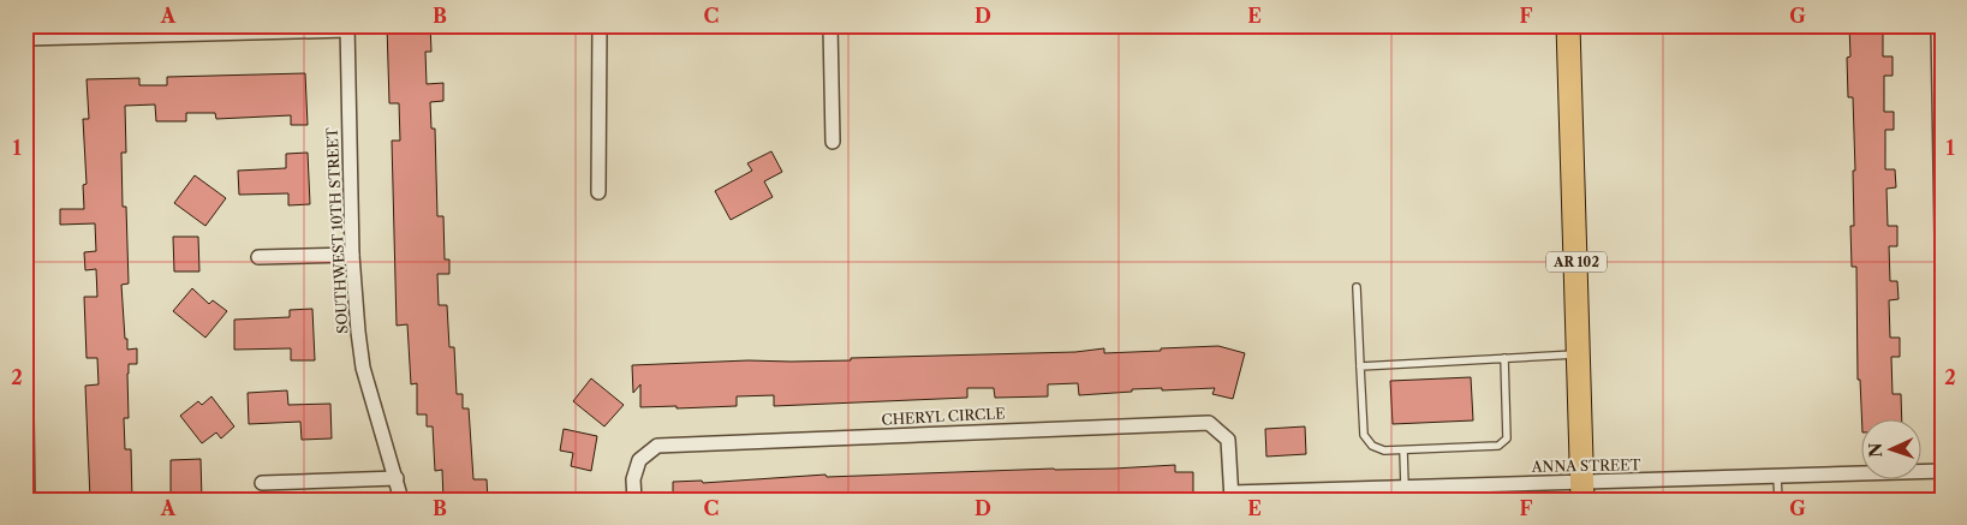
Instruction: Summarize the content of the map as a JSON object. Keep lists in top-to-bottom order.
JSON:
{
  "streets": {
    "main road": ["AR 102"],
    "street": ["SOUTHWEST 10TH STREET", "CHERYL CIRCLE", "ANNA STREET"]
  },
  "crossings": [
    ["AR 102", "ANNA STREET"],
    ["CHERYL CIRCLE", "ANNA STREET"]
  ],
  "north": "left",
  "grid": {
    "columns": [
      "A",
      "B",
      "C",
      "D",
      "E",
      "F",
      "G"
    ],
    "rows": ["1", "2"]
  }
}
